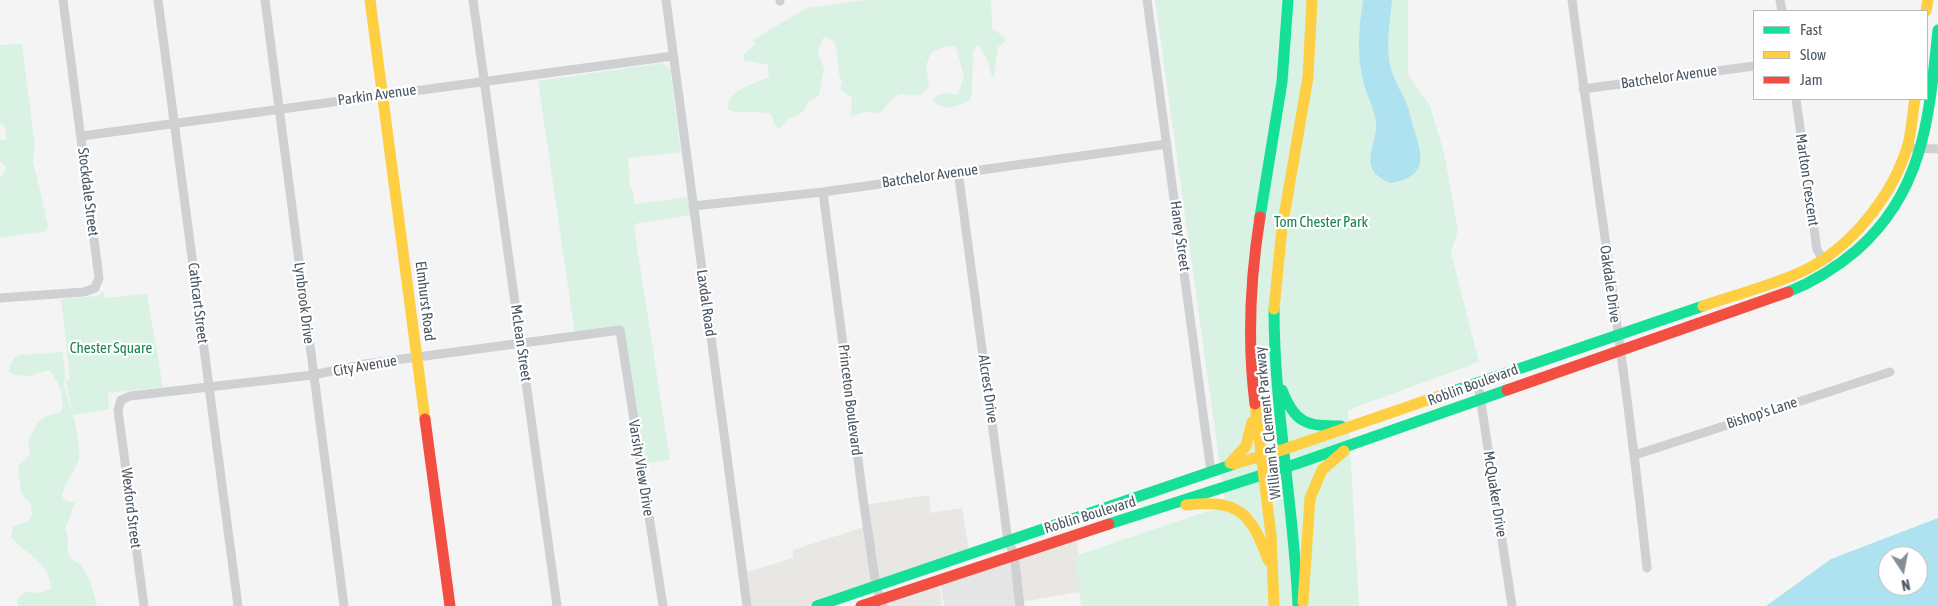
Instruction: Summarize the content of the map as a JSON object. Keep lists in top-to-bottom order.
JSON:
{
  "streets": {
    "main road": ["Elmhurst Road", "Roblin Boulevard", "William R. Clement Parkway"],
    "street": [
      "Batchelor Avenue",
      "Parkin Avenue",
      "Marlton Crescent",
      "Stockdale Street",
      "Haney Street",
      "Oakdale Drive",
      "Cathcart Street",
      "Lynbrook Drive",
      "Laxdal Road",
      "McLean Street",
      "City Avenue",
      "Alcrest Drive",
      "Princeton Boulevard",
      "Bishop's Lane",
      "Varsity View Drive",
      "McQuaker Drive",
      "Wexford Street"
    ]
  },
  "crossings": [
    ["Batchelor Avenue", "Haney Street"],
    ["Batchelor Avenue", "Oakdale Drive"],
    ["Batchelor Avenue", "Laxdal Road"],
    ["Batchelor Avenue", "Alcrest Drive"],
    ["Batchelor Avenue", "Princeton Boulevard"],
    ["Parkin Avenue", "Stockdale Street"],
    ["Parkin Avenue", "Elmhurst Road"],
    ["Parkin Avenue", "Cathcart Street"],
    ["Parkin Avenue", "Lynbrook Drive"],
    ["Parkin Avenue", "Laxdal Road"],
    ["Parkin Avenue", "McLean Street"],
    ["Marlton Crescent", "Roblin Boulevard"],
    ["Haney Street", "Roblin Boulevard"],
    ["Oakdale Drive", "Roblin Boulevard"],
    ["Oakdale Drive", "Bishop's Lane"],
    ["Elmhurst Road", "City Avenue"],
    ["Cathcart Street", "City Avenue"],
    ["Lynbrook Drive", "City Avenue"],
    ["McLean Street", "City Avenue"],
    ["City Avenue", "Varsity View Drive"],
    ["City Avenue", "Wexford Street"],
    ["Roblin Boulevard", "Alcrest Drive"],
    ["Roblin Boulevard", "Princeton Boulevard"],
    ["Roblin Boulevard", "William R. Clement Parkway"],
    ["Roblin Boulevard", "McQuaker Drive"]
  ],
  "parks": ["Tom Chester Park", "Chester Square"],
  "legend": ["Fast", "Slow", "Jam"],
  "north": "bottom"
}
